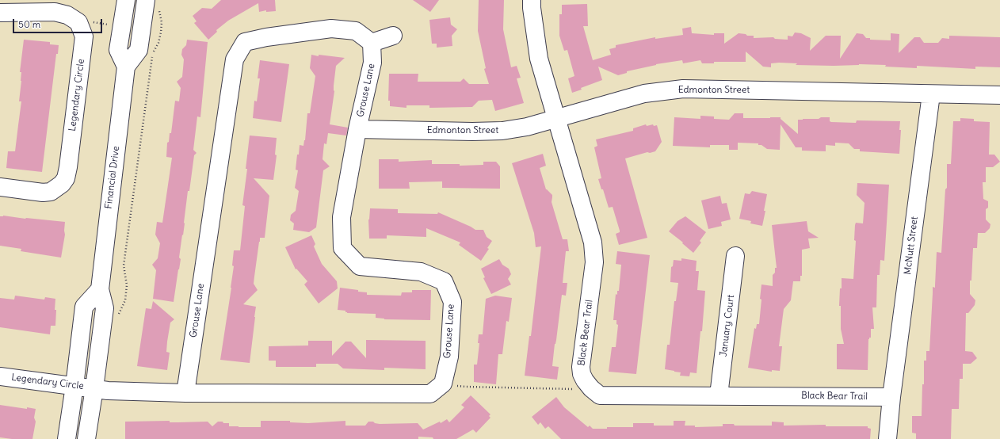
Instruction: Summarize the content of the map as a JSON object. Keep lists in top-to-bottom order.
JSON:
{
  "streets": {
    "street": [
      "Grouse Lane",
      "Edmonton Street",
      "Legendary Circle",
      "Financial Drive",
      "McNutt Street",
      "January Court",
      "Black Bear Trail"
    ]
  },
  "crossings": [
    ["Grouse Lane", "Edmonton Street"],
    ["Edmonton Street", "McNutt Street"],
    ["Edmonton Street", "Black Bear Trail"],
    ["Legendary Circle", "Financial Drive"],
    ["McNutt Street", "Black Bear Trail"],
    ["January Court", "Black Bear Trail"]
  ],
  "scale_bar": "50 m"
}
